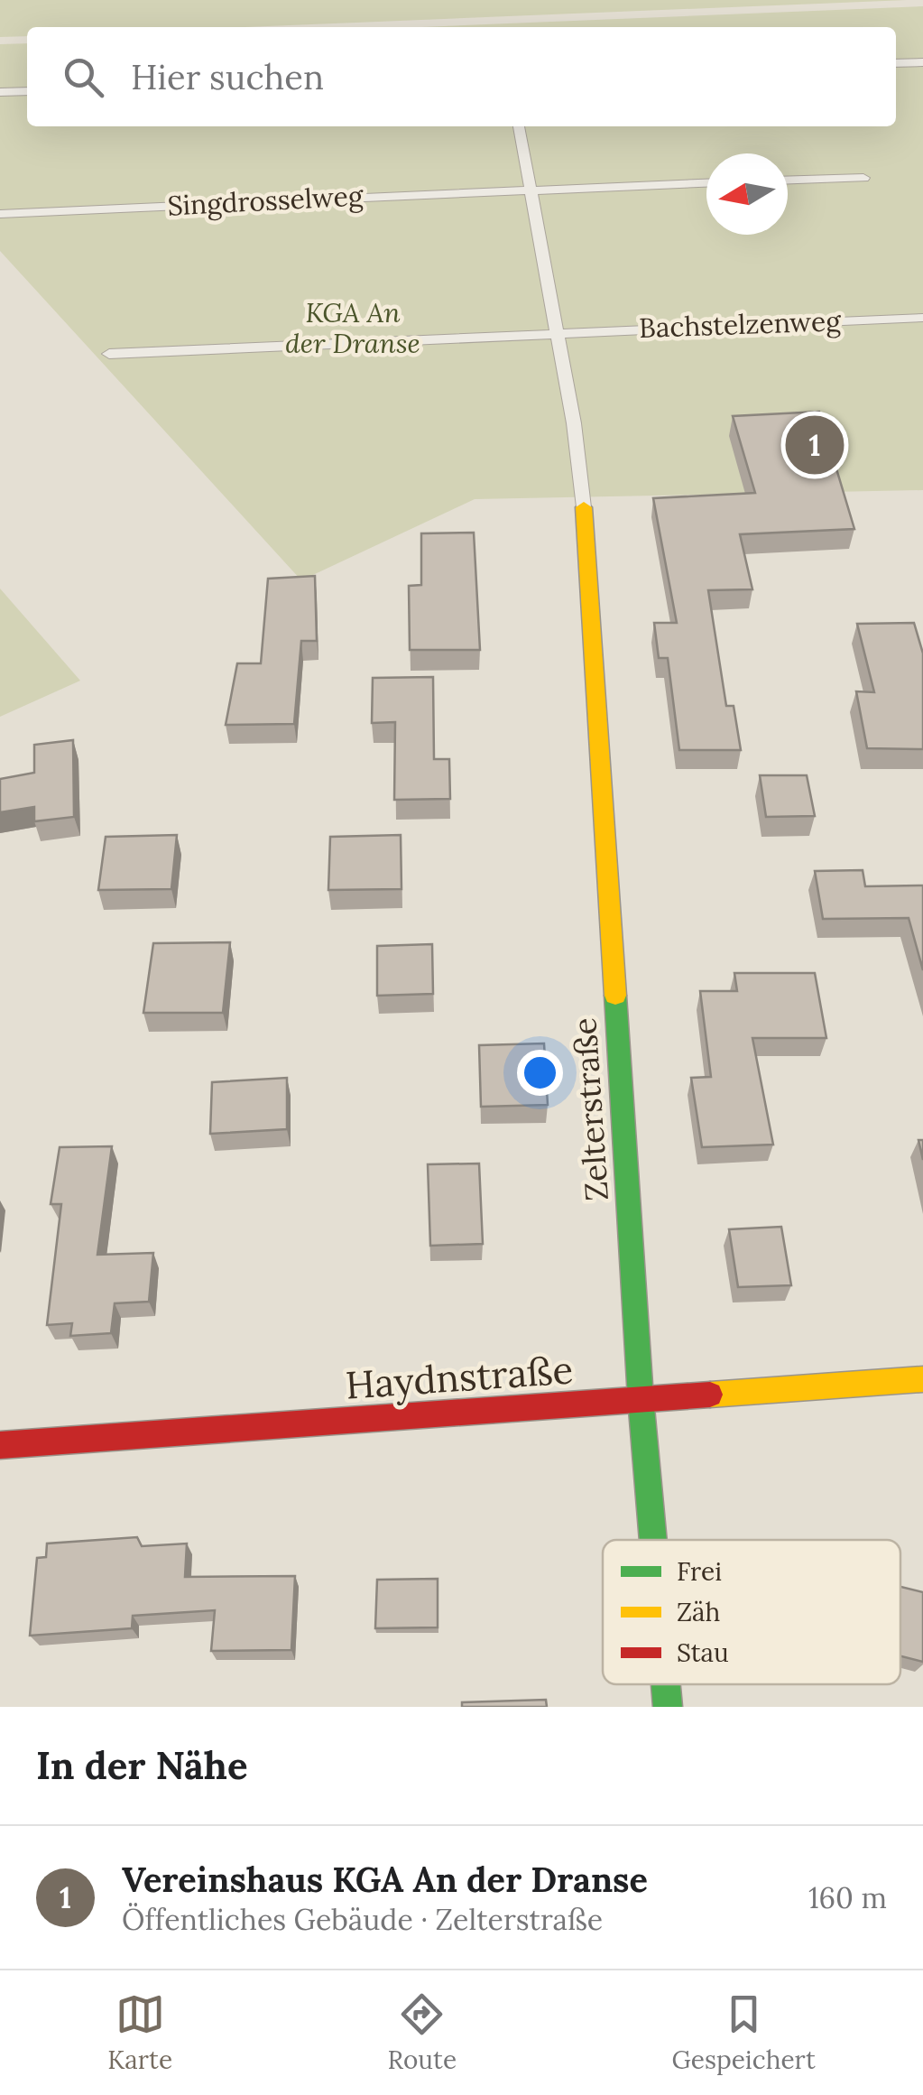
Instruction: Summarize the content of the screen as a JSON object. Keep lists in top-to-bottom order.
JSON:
{
  "streets": {
    "street": ["Zelterstraße", "Haydnstraße"],
    "lane": ["Singdrosselweg", "Bachstelzenweg"]
  },
  "crossings": [
    ["Zelterstraße", "Haydnstraße"]
  ],
  "parks": ["KGA An der Dranse"],
  "legend": ["Frei", "Zäh", "Stau"],
  "north": "left",
  "page": {
    "search": "Hier suchen",
    "pins": "1",
    "heading": "In der Nähe",
    "list": [
      {
        "mark": "1",
        "name": "Vereinshaus KGA An der Dranse",
        "note": "Öffentliches Gebäude · Zelterstraße",
        "value": "160 m"
      }
    ],
    "nav": ["Karte", "Route", "Gespeichert"]
  }
}
